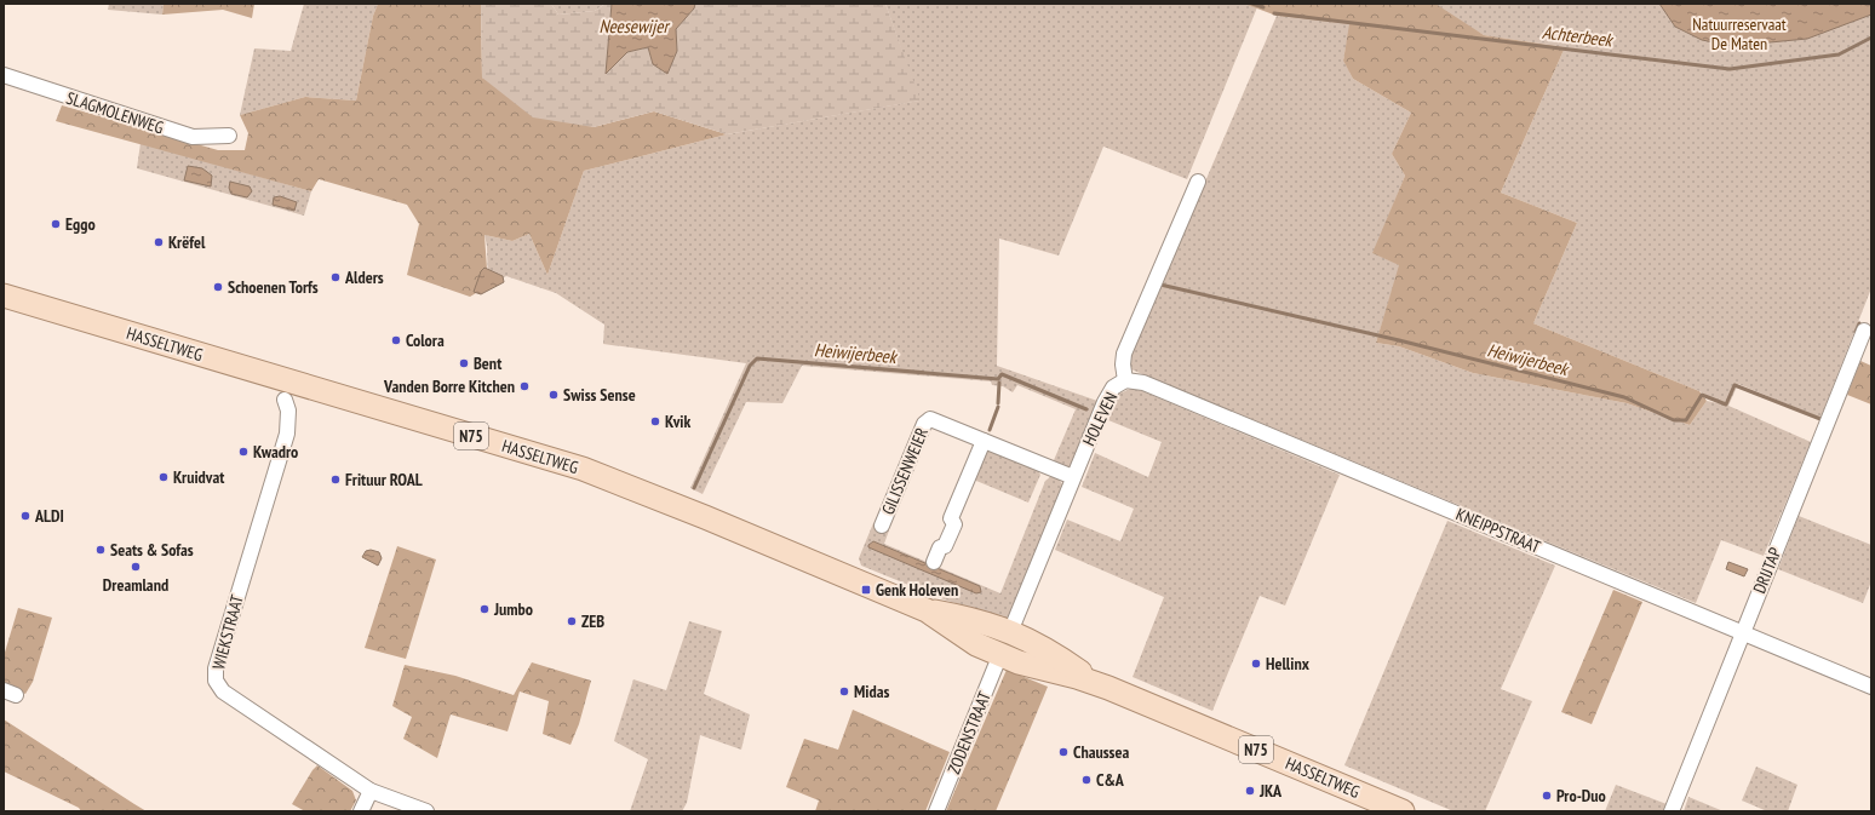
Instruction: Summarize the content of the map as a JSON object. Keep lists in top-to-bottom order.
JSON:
{
  "streets": {
    "main road": ["HASSELTWEG", "N75"],
    "street": [
      "SLAGMOLENWEG",
      "HOLEVEN",
      "GILISSENWEIER",
      "KNEIPPSTRAAT",
      "DRIJTAP",
      "WIEKSTRAAT",
      "ZODENSTRAAT"
    ]
  },
  "crossings": [
    ["HASSELTWEG", "HOLEVEN"],
    ["HASSELTWEG", "ZODENSTRAAT"],
    ["HOLEVEN", "GILISSENWEIER"],
    ["HOLEVEN", "KNEIPPSTRAAT"],
    ["KNEIPPSTRAAT", "DRIJTAP"]
  ],
  "water": ["Neesewijer", "Achterbeek", "Heiwijerbeek"],
  "parks": ["Natuurreservaat De Maten"],
  "places": {
    "other": [
      "Eggo",
      "Krëfel",
      "Alders",
      "Schoenen Torfs",
      "Colora",
      "Bent",
      "Vanden Borre Kitchen",
      "Swiss Sense",
      "Kvik",
      "Kwadro",
      "Kruidvat",
      "Frituur ROAL",
      "ALDI",
      "Seats & Sofas",
      "Dreamland",
      "Jumbo",
      "ZEB",
      "Hellinx",
      "Midas",
      "Chaussea",
      "C&A",
      "JKA",
      "Pro-Duo"
    ],
    "transit": ["Genk Holeven"]
  }
}
